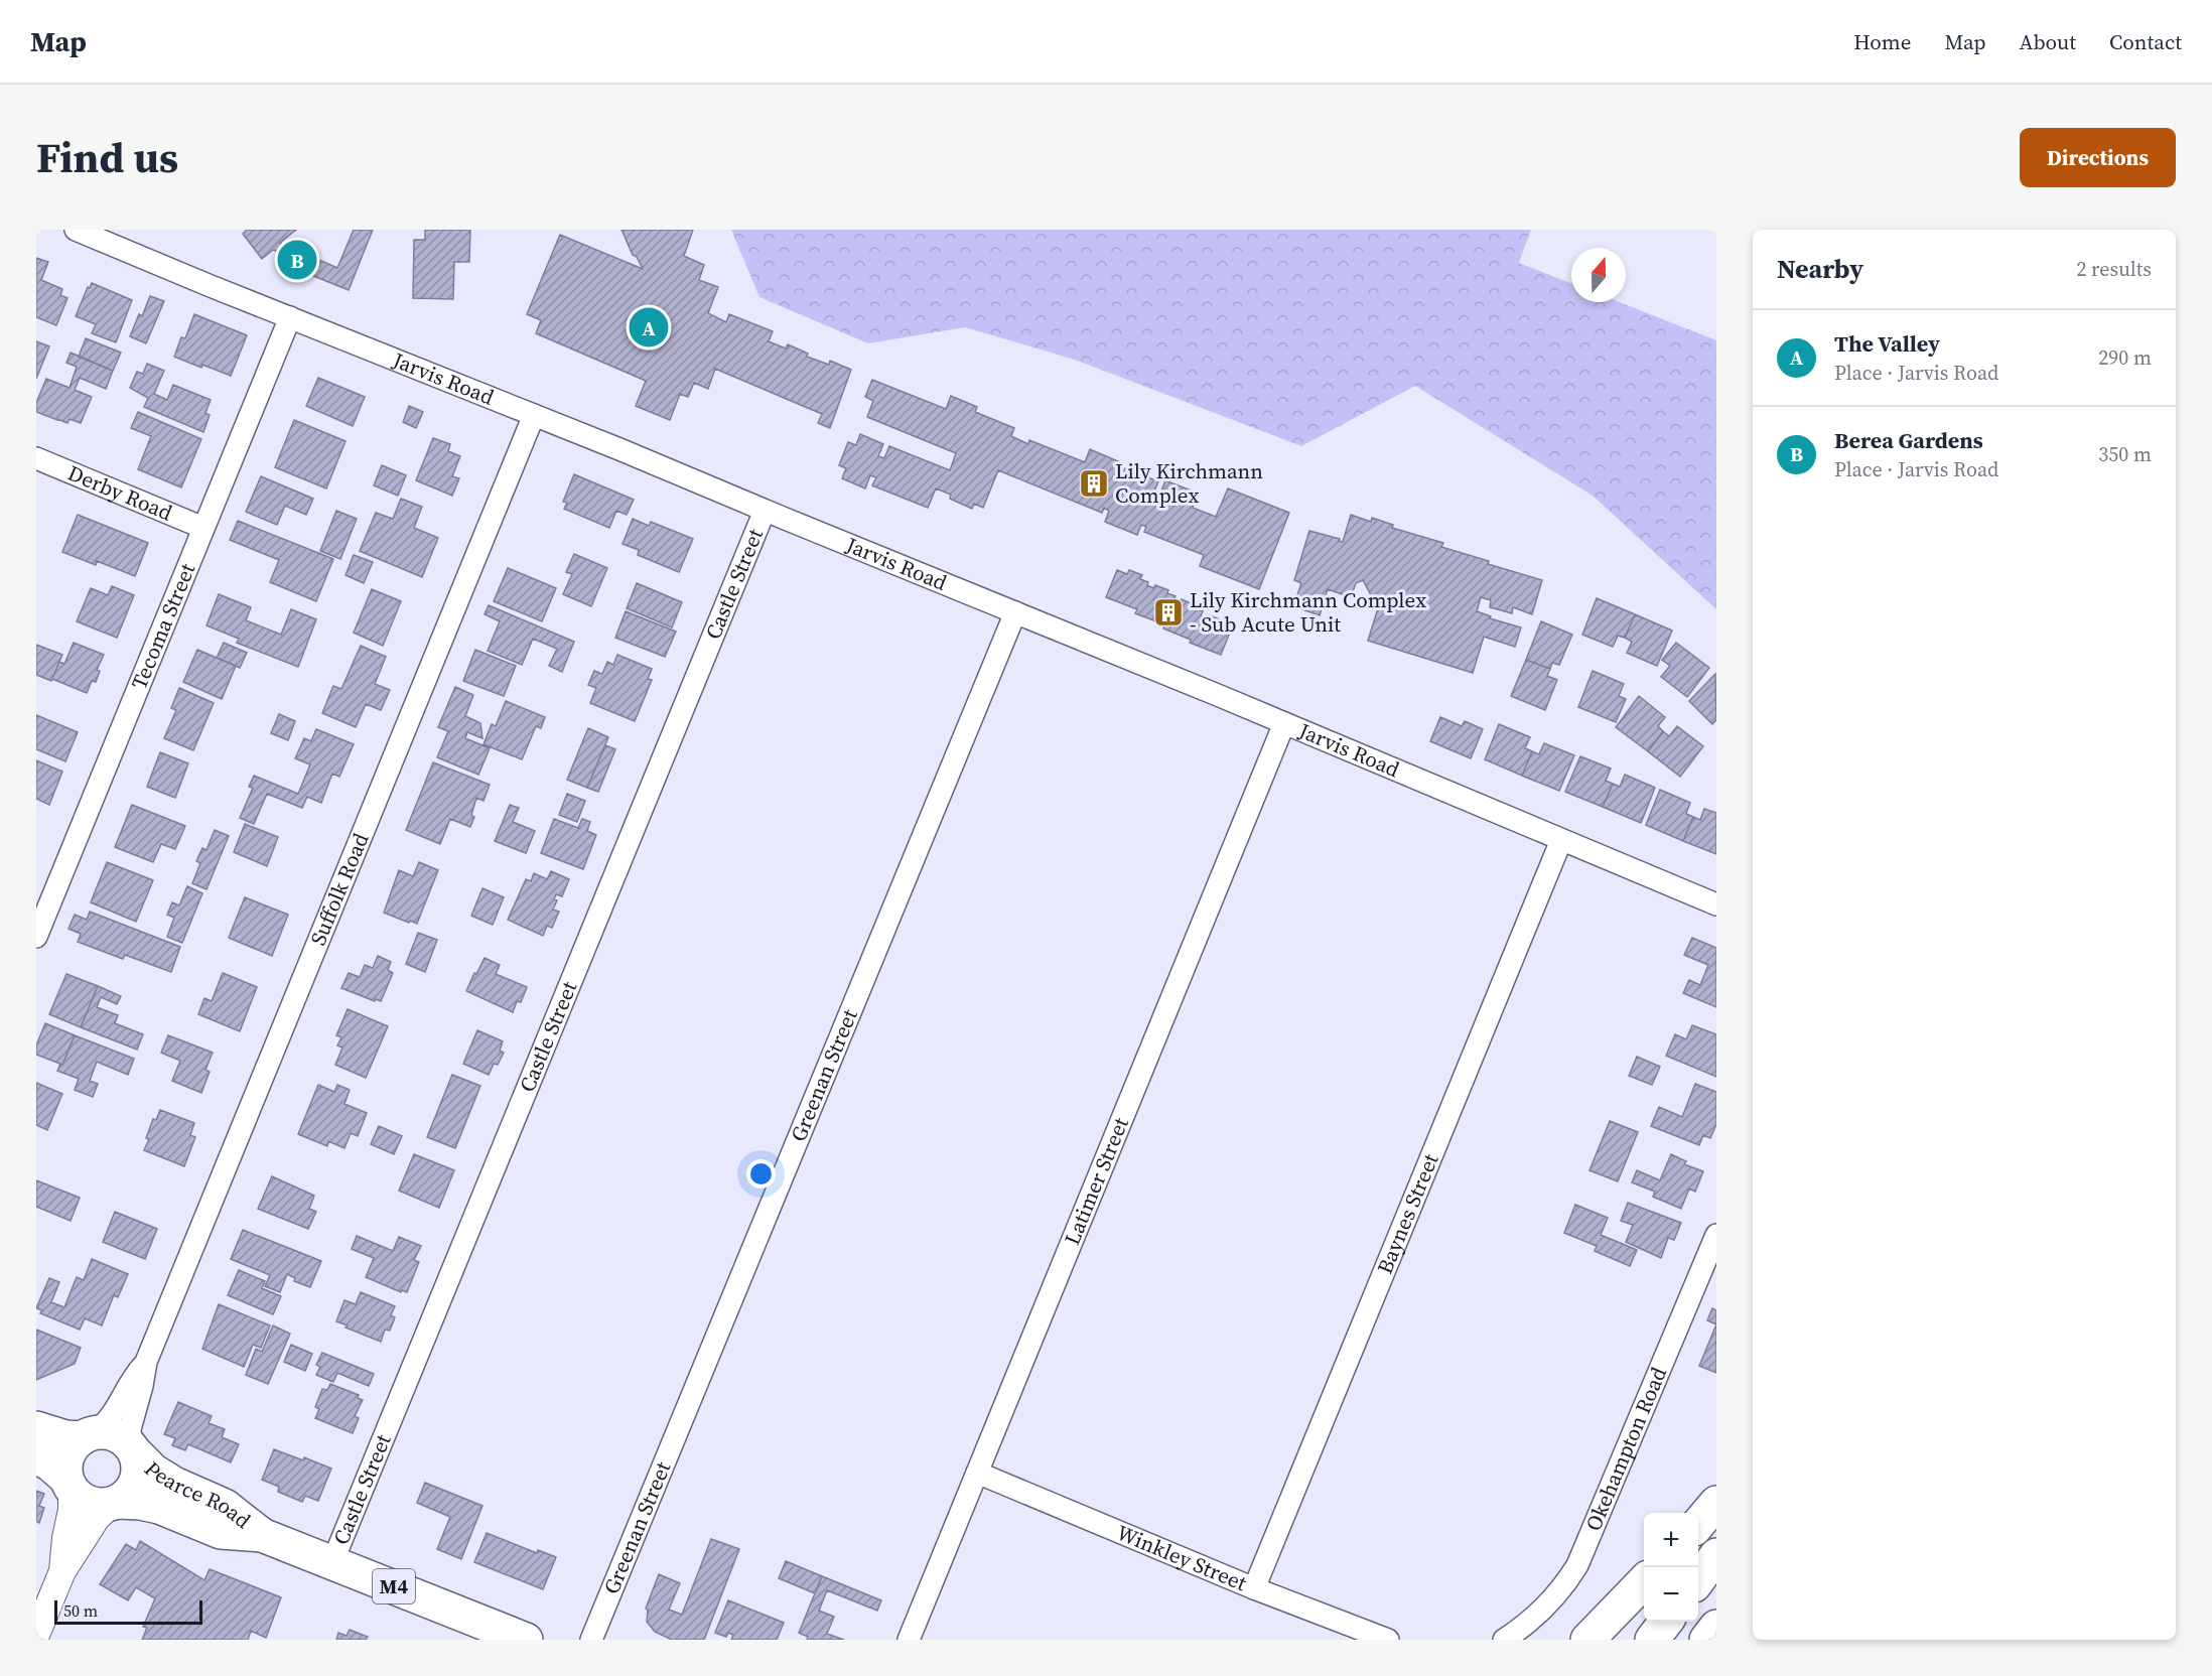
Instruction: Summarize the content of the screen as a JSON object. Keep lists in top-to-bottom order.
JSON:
{
  "streets": {
    "main road": ["Pearce Road", "M4"],
    "street": [
      "Jarvis Road",
      "Derby Road",
      "Castle Street",
      "Tecoma Street",
      "Suffolk Road",
      "Greenan Street",
      "Latimer Street",
      "Baynes Street",
      "Okehampton Road",
      "Winkley Street"
    ]
  },
  "crossings": [
    ["Jarvis Road", "Castle Street"],
    ["Jarvis Road", "Tecoma Street"],
    ["Jarvis Road", "Suffolk Road"],
    ["Jarvis Road", "Greenan Street"],
    ["Jarvis Road", "Latimer Street"],
    ["Jarvis Road", "Baynes Street"],
    ["Derby Road", "Tecoma Street"],
    ["Castle Street", "Pearce Road"],
    ["Suffolk Road", "Pearce Road"],
    ["Latimer Street", "Winkley Street"],
    ["Baynes Street", "Winkley Street"]
  ],
  "places": {
    "building": ["Lily Kirchmann Complex", "Lily Kirchmann Complex - Sub Acute Unit"]
  },
  "scale_bar": "50 m",
  "north": "top",
  "page": {
    "header": "Map",
    "nav": [
      "Home",
      "Map",
      "About",
      "Contact"
    ],
    "title": "Find us",
    "buttons": "Directions",
    "heading": ["Nearby", "2 results"],
    "pins": ["B", "A"],
    "list": [
      {
        "mark": "A",
        "name": "The Valley",
        "note": "Place · Jarvis Road",
        "value": "290 m"
      },
      {
        "mark": "B",
        "name": "Berea Gardens",
        "note": "Place · Jarvis Road",
        "value": "350 m"
      }
    ],
    "map_buttons": ["+", "−"],
    "scale": "50 m"
  }
}
